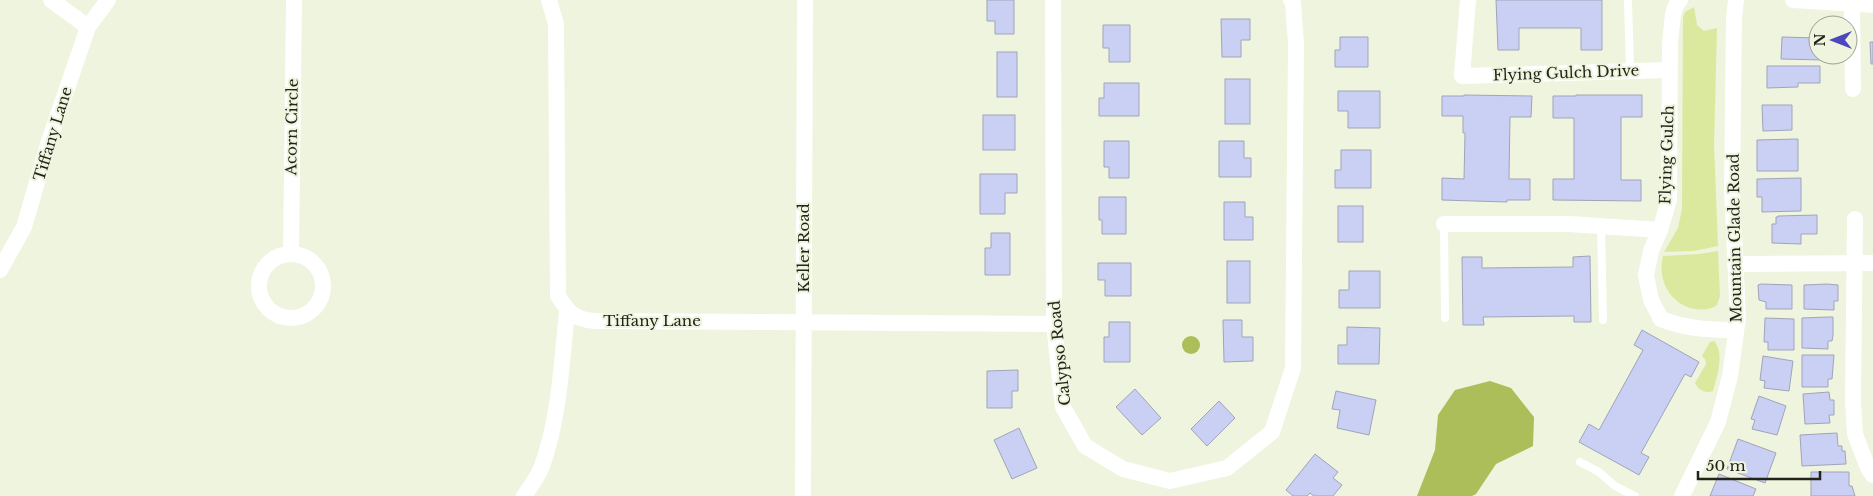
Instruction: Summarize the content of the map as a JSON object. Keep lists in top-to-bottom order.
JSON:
{
  "streets": {
    "street": [
      "Flying Gulch Drive",
      "Acorn Circle",
      "Tiffany Lane",
      "Flying Gulch",
      "Mountain Glade Road",
      "Keller Road",
      "Calypso Road"
    ]
  },
  "crossings": [
    ["Flying Gulch Drive", "Flying Gulch"],
    ["Tiffany Lane", "Keller Road"],
    ["Tiffany Lane", "Calypso Road"],
    ["Flying Gulch", "Mountain Glade Road"]
  ],
  "scale_bar": "50 m",
  "north": "left"
}
